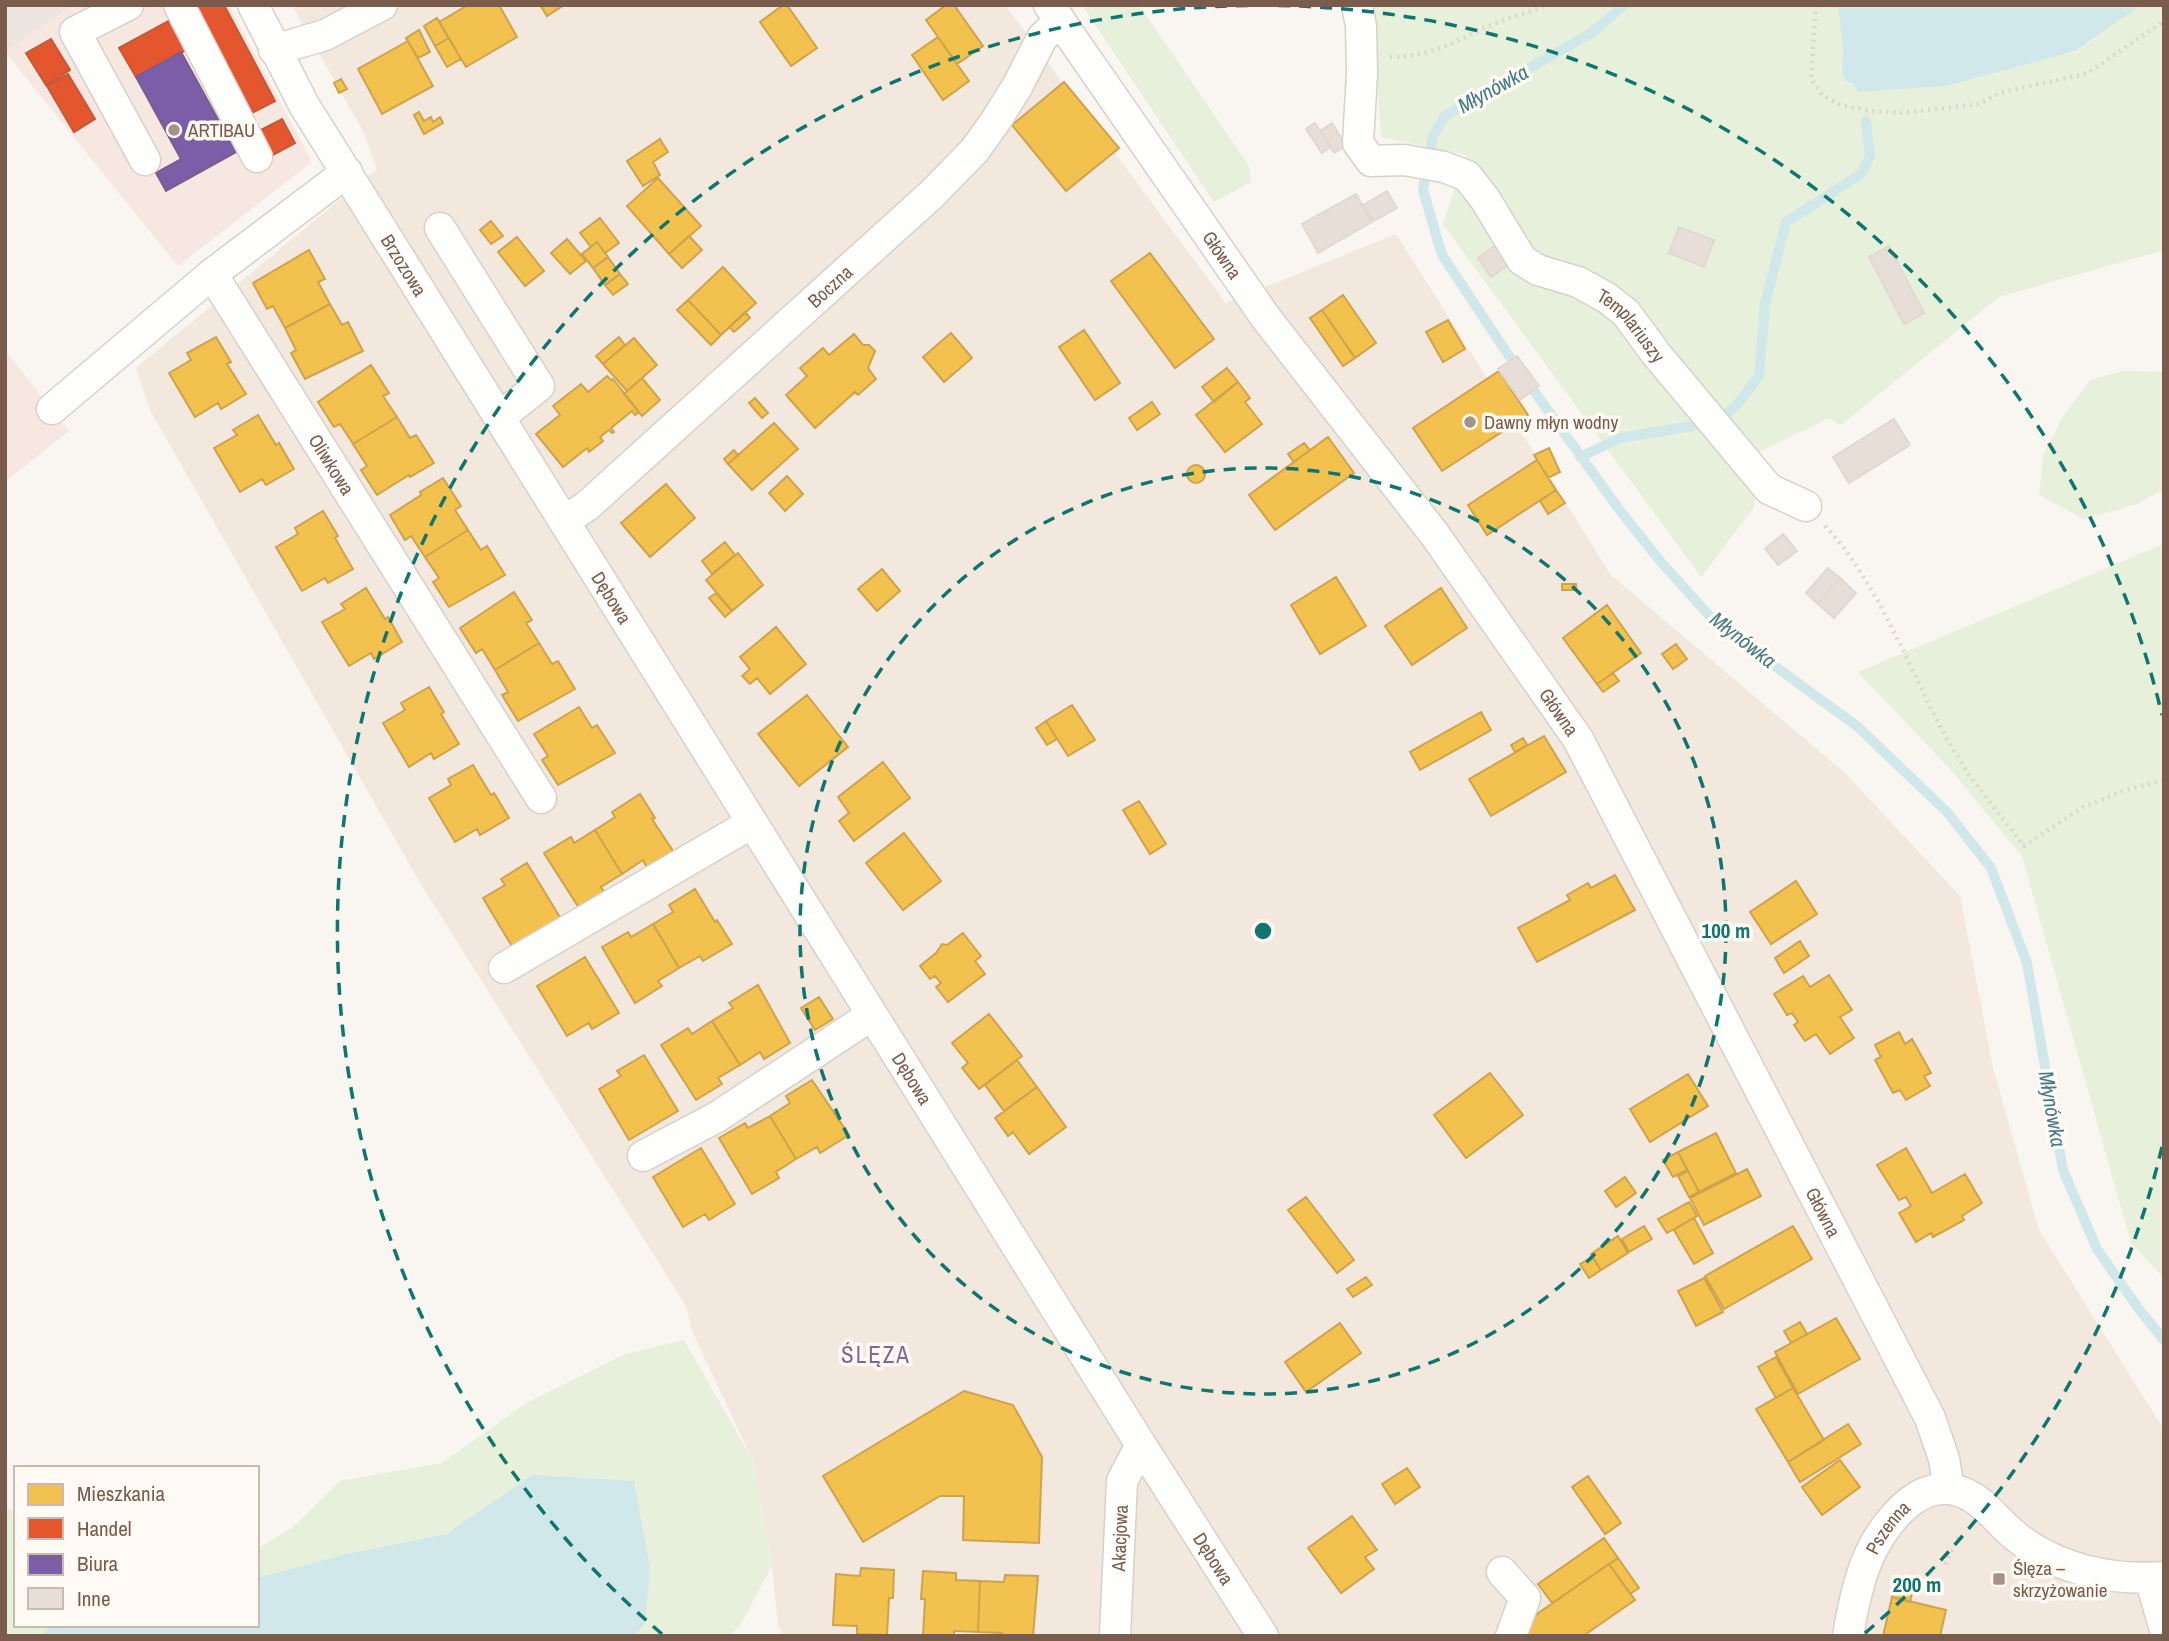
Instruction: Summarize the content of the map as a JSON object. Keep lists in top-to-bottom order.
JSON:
{
  "streets": {
    "street": [
      "Główna",
      "Brzozowa",
      "Boczna",
      "Templariuszy",
      "Oliwkowa",
      "Dębowa",
      "Pszenna",
      "Akacjowa"
    ]
  },
  "crossings": [
    ["Główna", "Boczna"],
    ["Główna", "Pszenna"],
    ["Brzozowa", "Boczna"],
    ["Brzozowa", "Dębowa"],
    ["Boczna", "Dębowa"],
    ["Dębowa", "Akacjowa"]
  ],
  "districts": ["ŚLĘZA"],
  "water": ["Młynówka"],
  "places": {
    "other": ["ARTIBAU", "Dawny młyn wodny"],
    "transit": ["Ślęza – skrzyżowanie"]
  },
  "legend": [
    "Mieszkania",
    "Handel",
    "Biura",
    "Inne"
  ],
  "rings": ["100 m", "200 m"]
}
